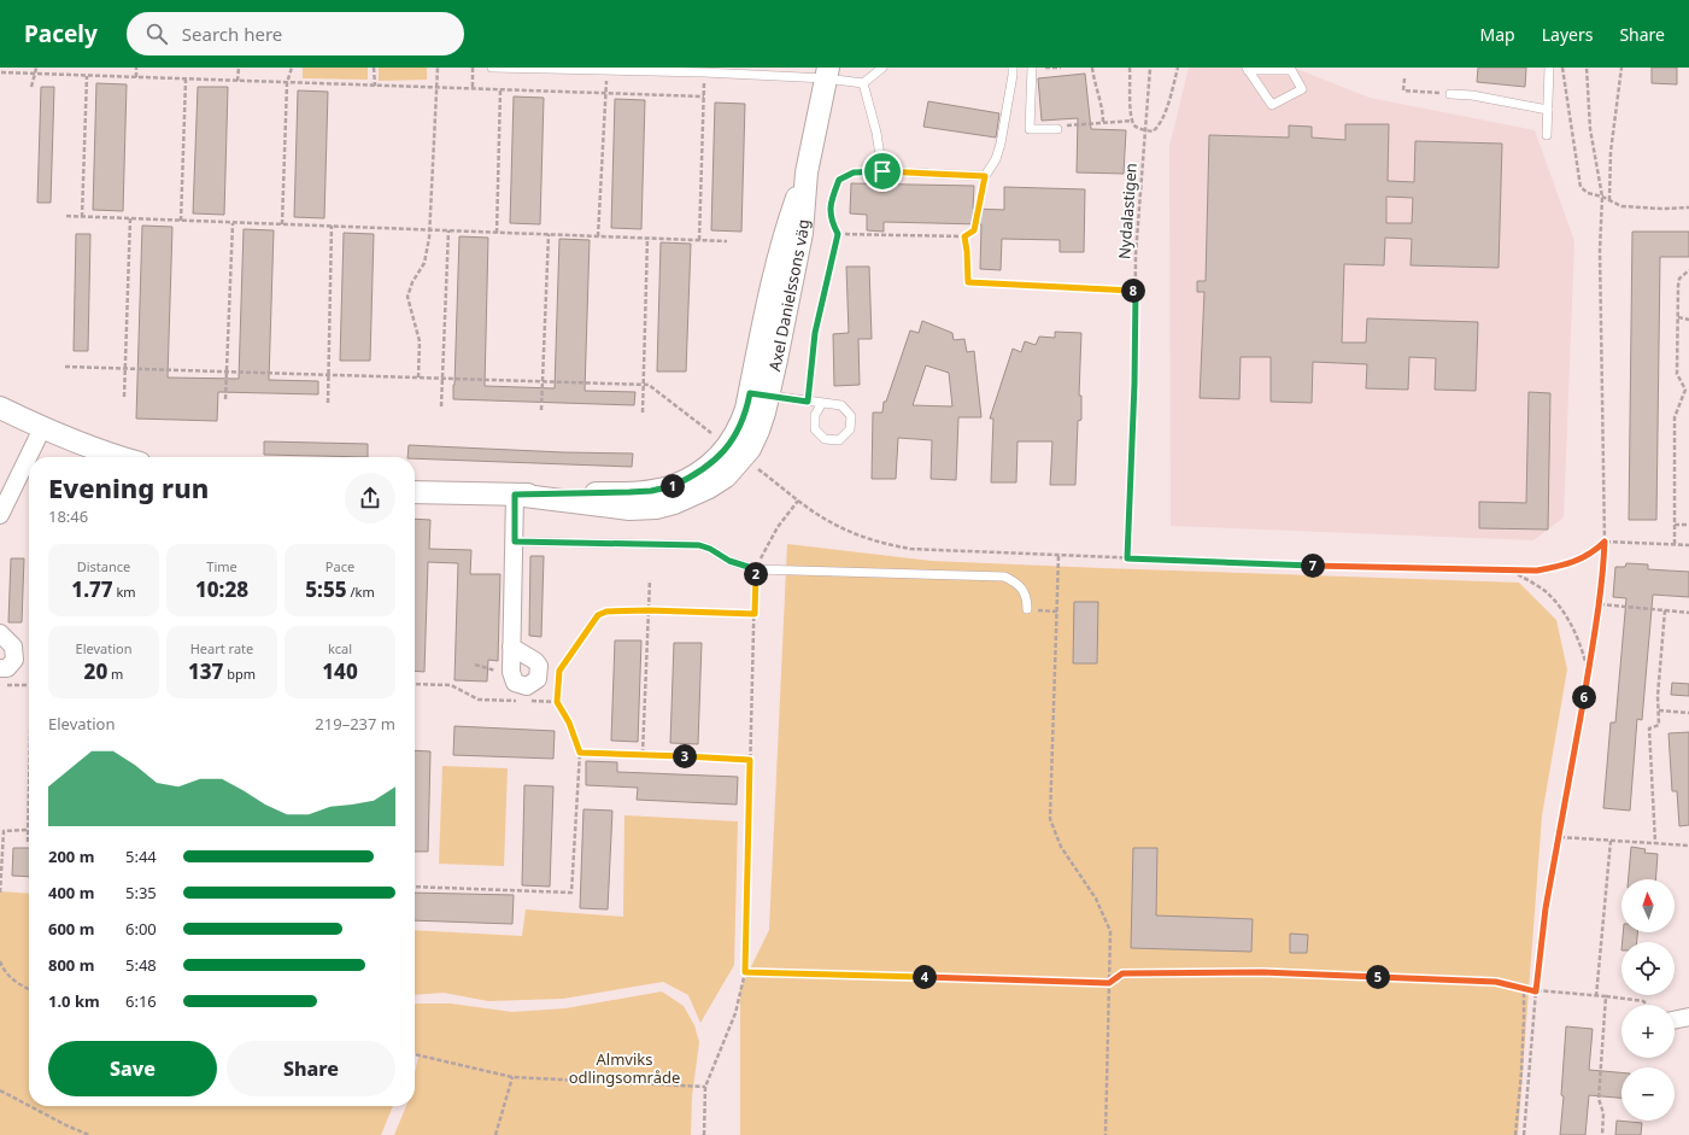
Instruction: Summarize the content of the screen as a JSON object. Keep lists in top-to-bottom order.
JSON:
{
  "streets": {
    "street": ["Axel Danielssons väg"],
    "path": ["Nydalastigen"]
  },
  "parks": ["Almviks odlingsområde"],
  "north": "top",
  "page": {
    "header": "Pacely",
    "search": "Search here",
    "nav": ["Map", "Layers", "Share"],
    "pins": [
      "8",
      "1",
      "7",
      "2",
      "6",
      "3",
      "4",
      "5"
    ],
    "heading": ["Evening run", "18:46"],
    "stats": [
      ["Distance", "1.77 km"],
      ["Time", "10:28"],
      ["Pace", "5:55 /km"],
      ["Elevation", "20 m"],
      ["Heart rate", "137 bpm"],
      ["kcal", "140"]
    ],
    "chart": ["Elevation", "219–237 m"],
    "list": [
      {
        "name": "200 m",
        "note": "5:44"
      },
      {
        "name": "400 m",
        "note": "5:35"
      },
      {
        "name": "600 m",
        "note": "6:00"
      },
      {
        "name": "800 m",
        "note": "5:48"
      },
      {
        "name": "1.0 km",
        "note": "6:16"
      }
    ],
    "map_buttons": ["+", "−"],
    "buttons": ["Save", "Share"]
  }
}
